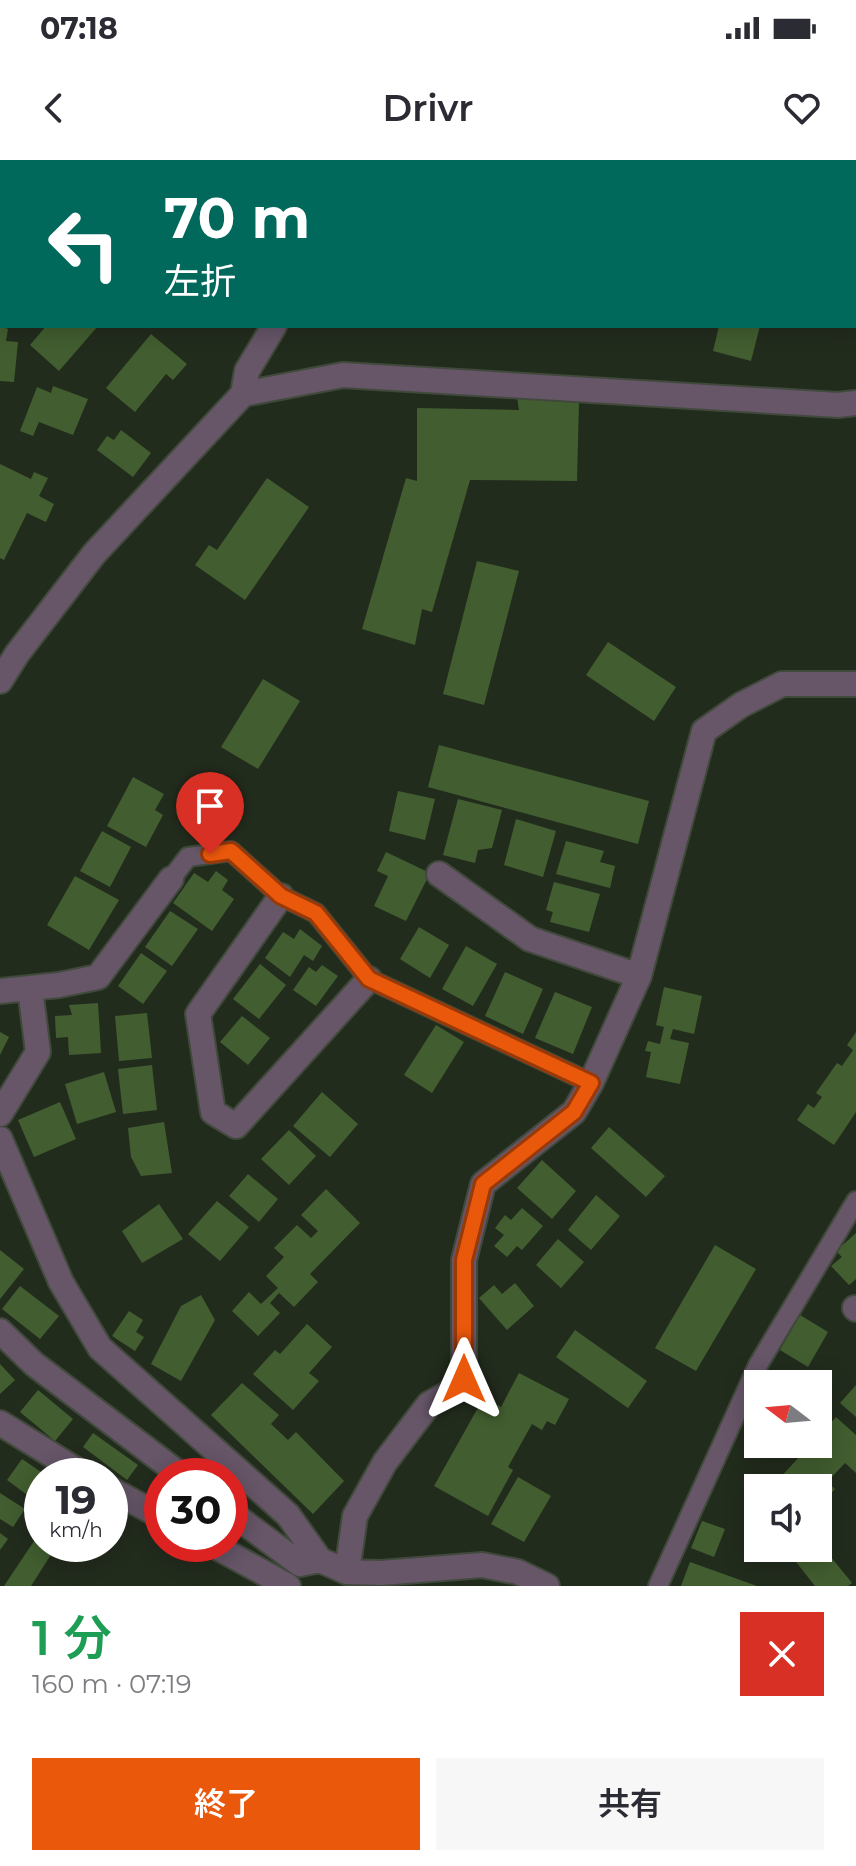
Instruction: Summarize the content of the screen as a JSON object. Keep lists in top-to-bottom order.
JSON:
{
  "north": "left",
  "page": {
    "status": "07:18",
    "header": "Drivr",
    "turn": ["70 m", "左折"],
    "speed": "19 km/h",
    "limit": "30",
    "heading": ["1 分", "160 m · 07:19"],
    "buttons": ["終了", "共有"]
  }
}
